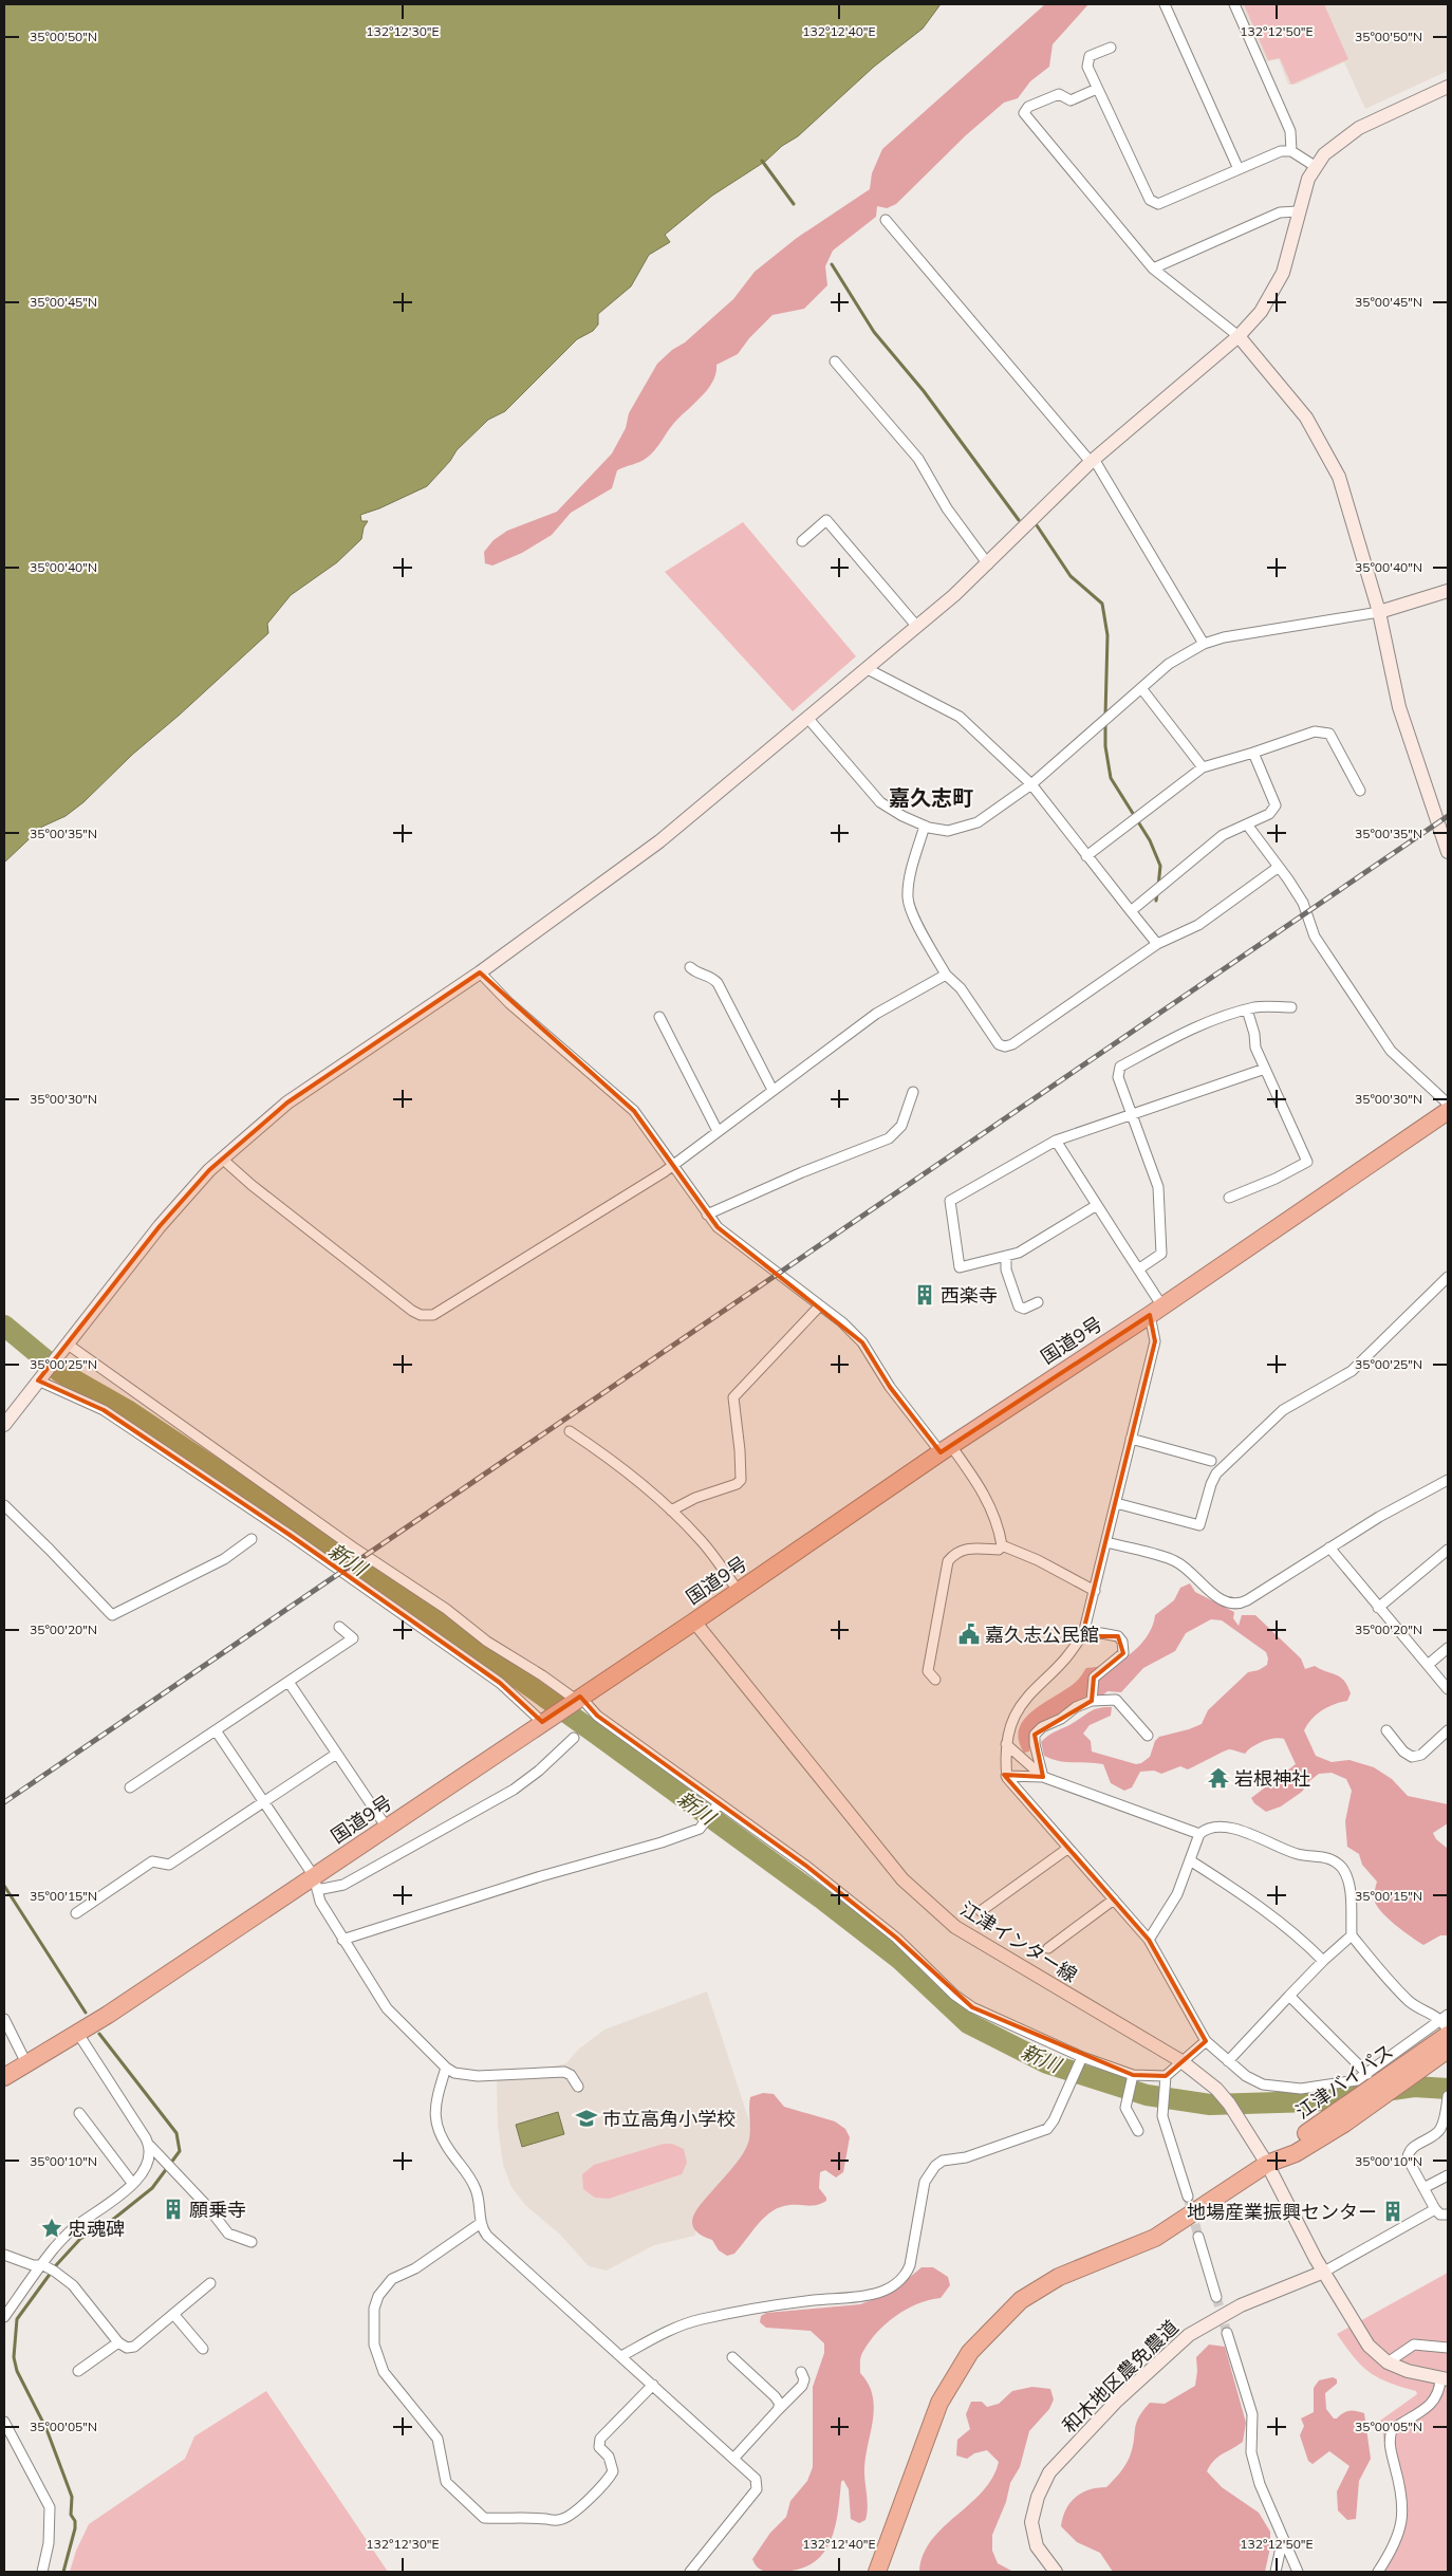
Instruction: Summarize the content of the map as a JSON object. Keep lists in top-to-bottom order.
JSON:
{
  "streets": {
    "highway": ["国道9号", "江津バイパス"],
    "street": ["江津インター線", "和木地区農免農道"]
  },
  "crossings": [
    ["国道9号", "江津インター線"],
    ["江津インター線", "江津バイパス"],
    ["江津インター線", "和木地区農免農道"]
  ],
  "districts": ["嘉久志町"],
  "water": ["新川"],
  "places": {
    "building": ["西楽寺", "願乗寺", "地場産業振興センター"],
    "public building": ["嘉久志公民館"],
    "temple": ["岩根神社"],
    "school or university": ["市立高角小学校"],
    "place": ["忠魂碑"]
  },
  "coordinates": [
    "132°12'30\"E",
    "132°12'40\"E",
    "132°12'50\"E",
    "35°00'50\"N",
    "35°00'45\"N",
    "35°00'40\"N",
    "35°00'35\"N",
    "35°00'30\"N",
    "35°00'25\"N",
    "35°00'20\"N",
    "35°00'15\"N",
    "35°00'10\"N",
    "35°00'05\"N"
  ]
}
